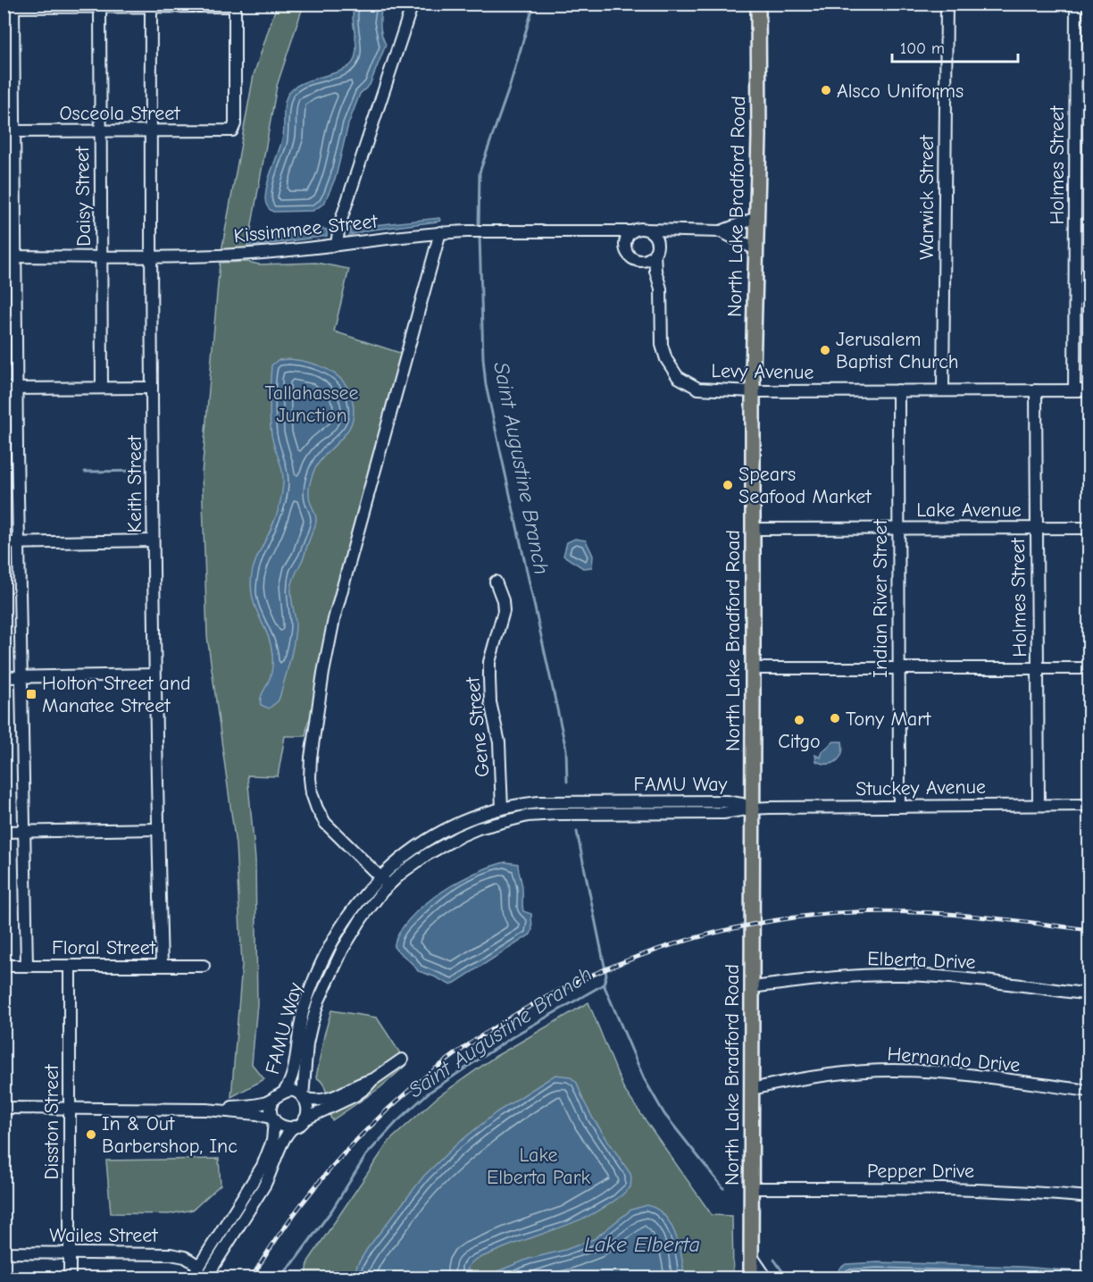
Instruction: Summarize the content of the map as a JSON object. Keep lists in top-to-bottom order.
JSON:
{
  "streets": {
    "main road": ["North Lake Bradford Road"],
    "street": [
      "Osceola Street",
      "Holmes Street",
      "Daisy Street",
      "Warwick Street",
      "Kissimmee Street",
      "Levy Avenue",
      "Keith Street",
      "Lake Avenue",
      "Indian River Street",
      "Gene Street",
      "FAMU Way",
      "Stuckey Avenue",
      "Floral Street",
      "Elberta Drive",
      "Hernando Drive",
      "Disston Street",
      "Pepper Drive",
      "Wailes Street"
    ]
  },
  "crossings": [
    ["Osceola Street", "Daisy Street"],
    ["Osceola Street", "Keith Street"],
    ["Holmes Street", "Levy Avenue"],
    ["Holmes Street", "Lake Avenue"],
    ["Holmes Street", "Stuckey Avenue"],
    ["Daisy Street", "Kissimmee Street"],
    ["Warwick Street", "Levy Avenue"],
    ["North Lake Bradford Road", "Levy Avenue"],
    ["North Lake Bradford Road", "Lake Avenue"],
    ["North Lake Bradford Road", "FAMU Way"],
    ["North Lake Bradford Road", "Stuckey Avenue"],
    ["North Lake Bradford Road", "Elberta Drive"],
    ["North Lake Bradford Road", "Hernando Drive"],
    ["North Lake Bradford Road", "Pepper Drive"],
    ["Kissimmee Street", "Levy Avenue"],
    ["Kissimmee Street", "Keith Street"],
    ["Levy Avenue", "Indian River Street"],
    ["Keith Street", "Floral Street"],
    ["Lake Avenue", "Indian River Street"],
    ["Indian River Street", "Stuckey Avenue"],
    ["Gene Street", "FAMU Way"],
    ["FAMU Way", "Stuckey Avenue"],
    ["FAMU Way", "Wailes Street"],
    ["Floral Street", "Disston Street"],
    ["Disston Street", "Wailes Street"]
  ],
  "water": ["Saint Augustine Branch", "Lake Elberta"],
  "parks": ["Tallahassee Junction", "Lake Elberta Park"],
  "places": {
    "other": [
      "Alsco Uniforms",
      "Jerusalem Baptist Church",
      "Spears Seafood Market",
      "Tony Mart",
      "Citgo",
      "In & Out Barbershop, Inc"
    ],
    "transit": ["Holton Street and Manatee Street"]
  },
  "scale_bar": "100 m"
}
